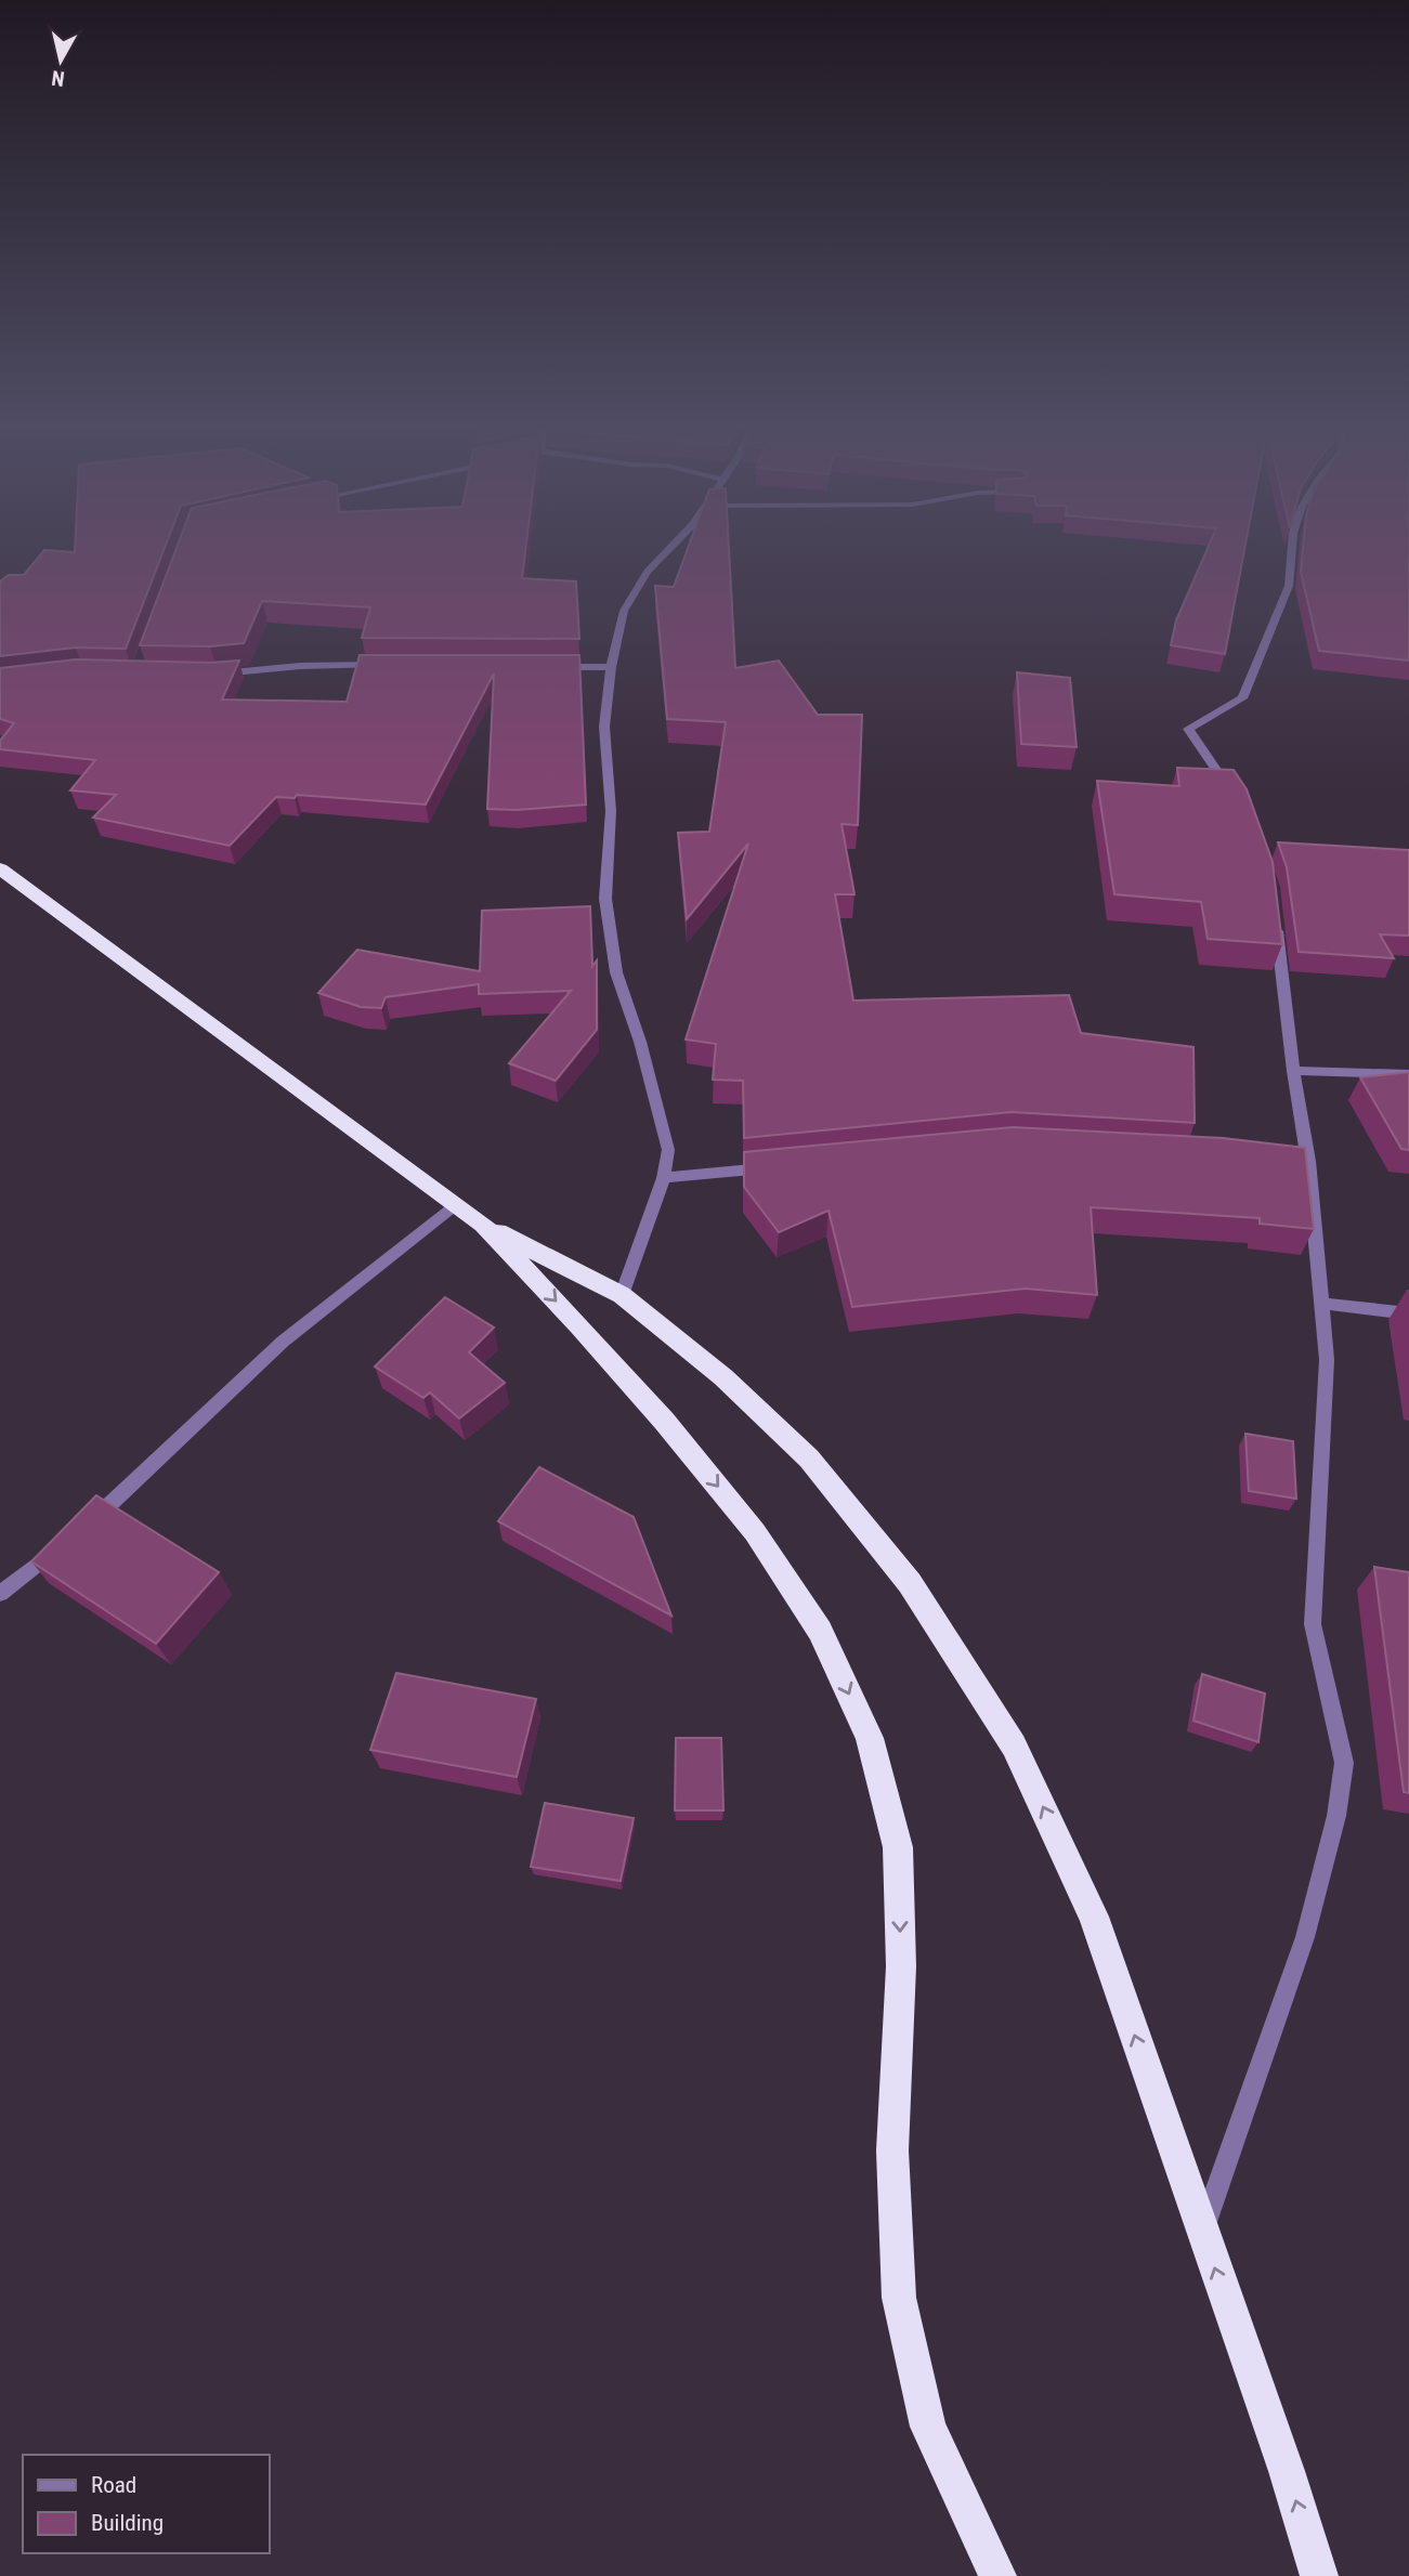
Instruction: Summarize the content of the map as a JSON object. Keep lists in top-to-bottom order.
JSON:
{
  "legend": ["Road", "Building"],
  "north": "bottom"
}
